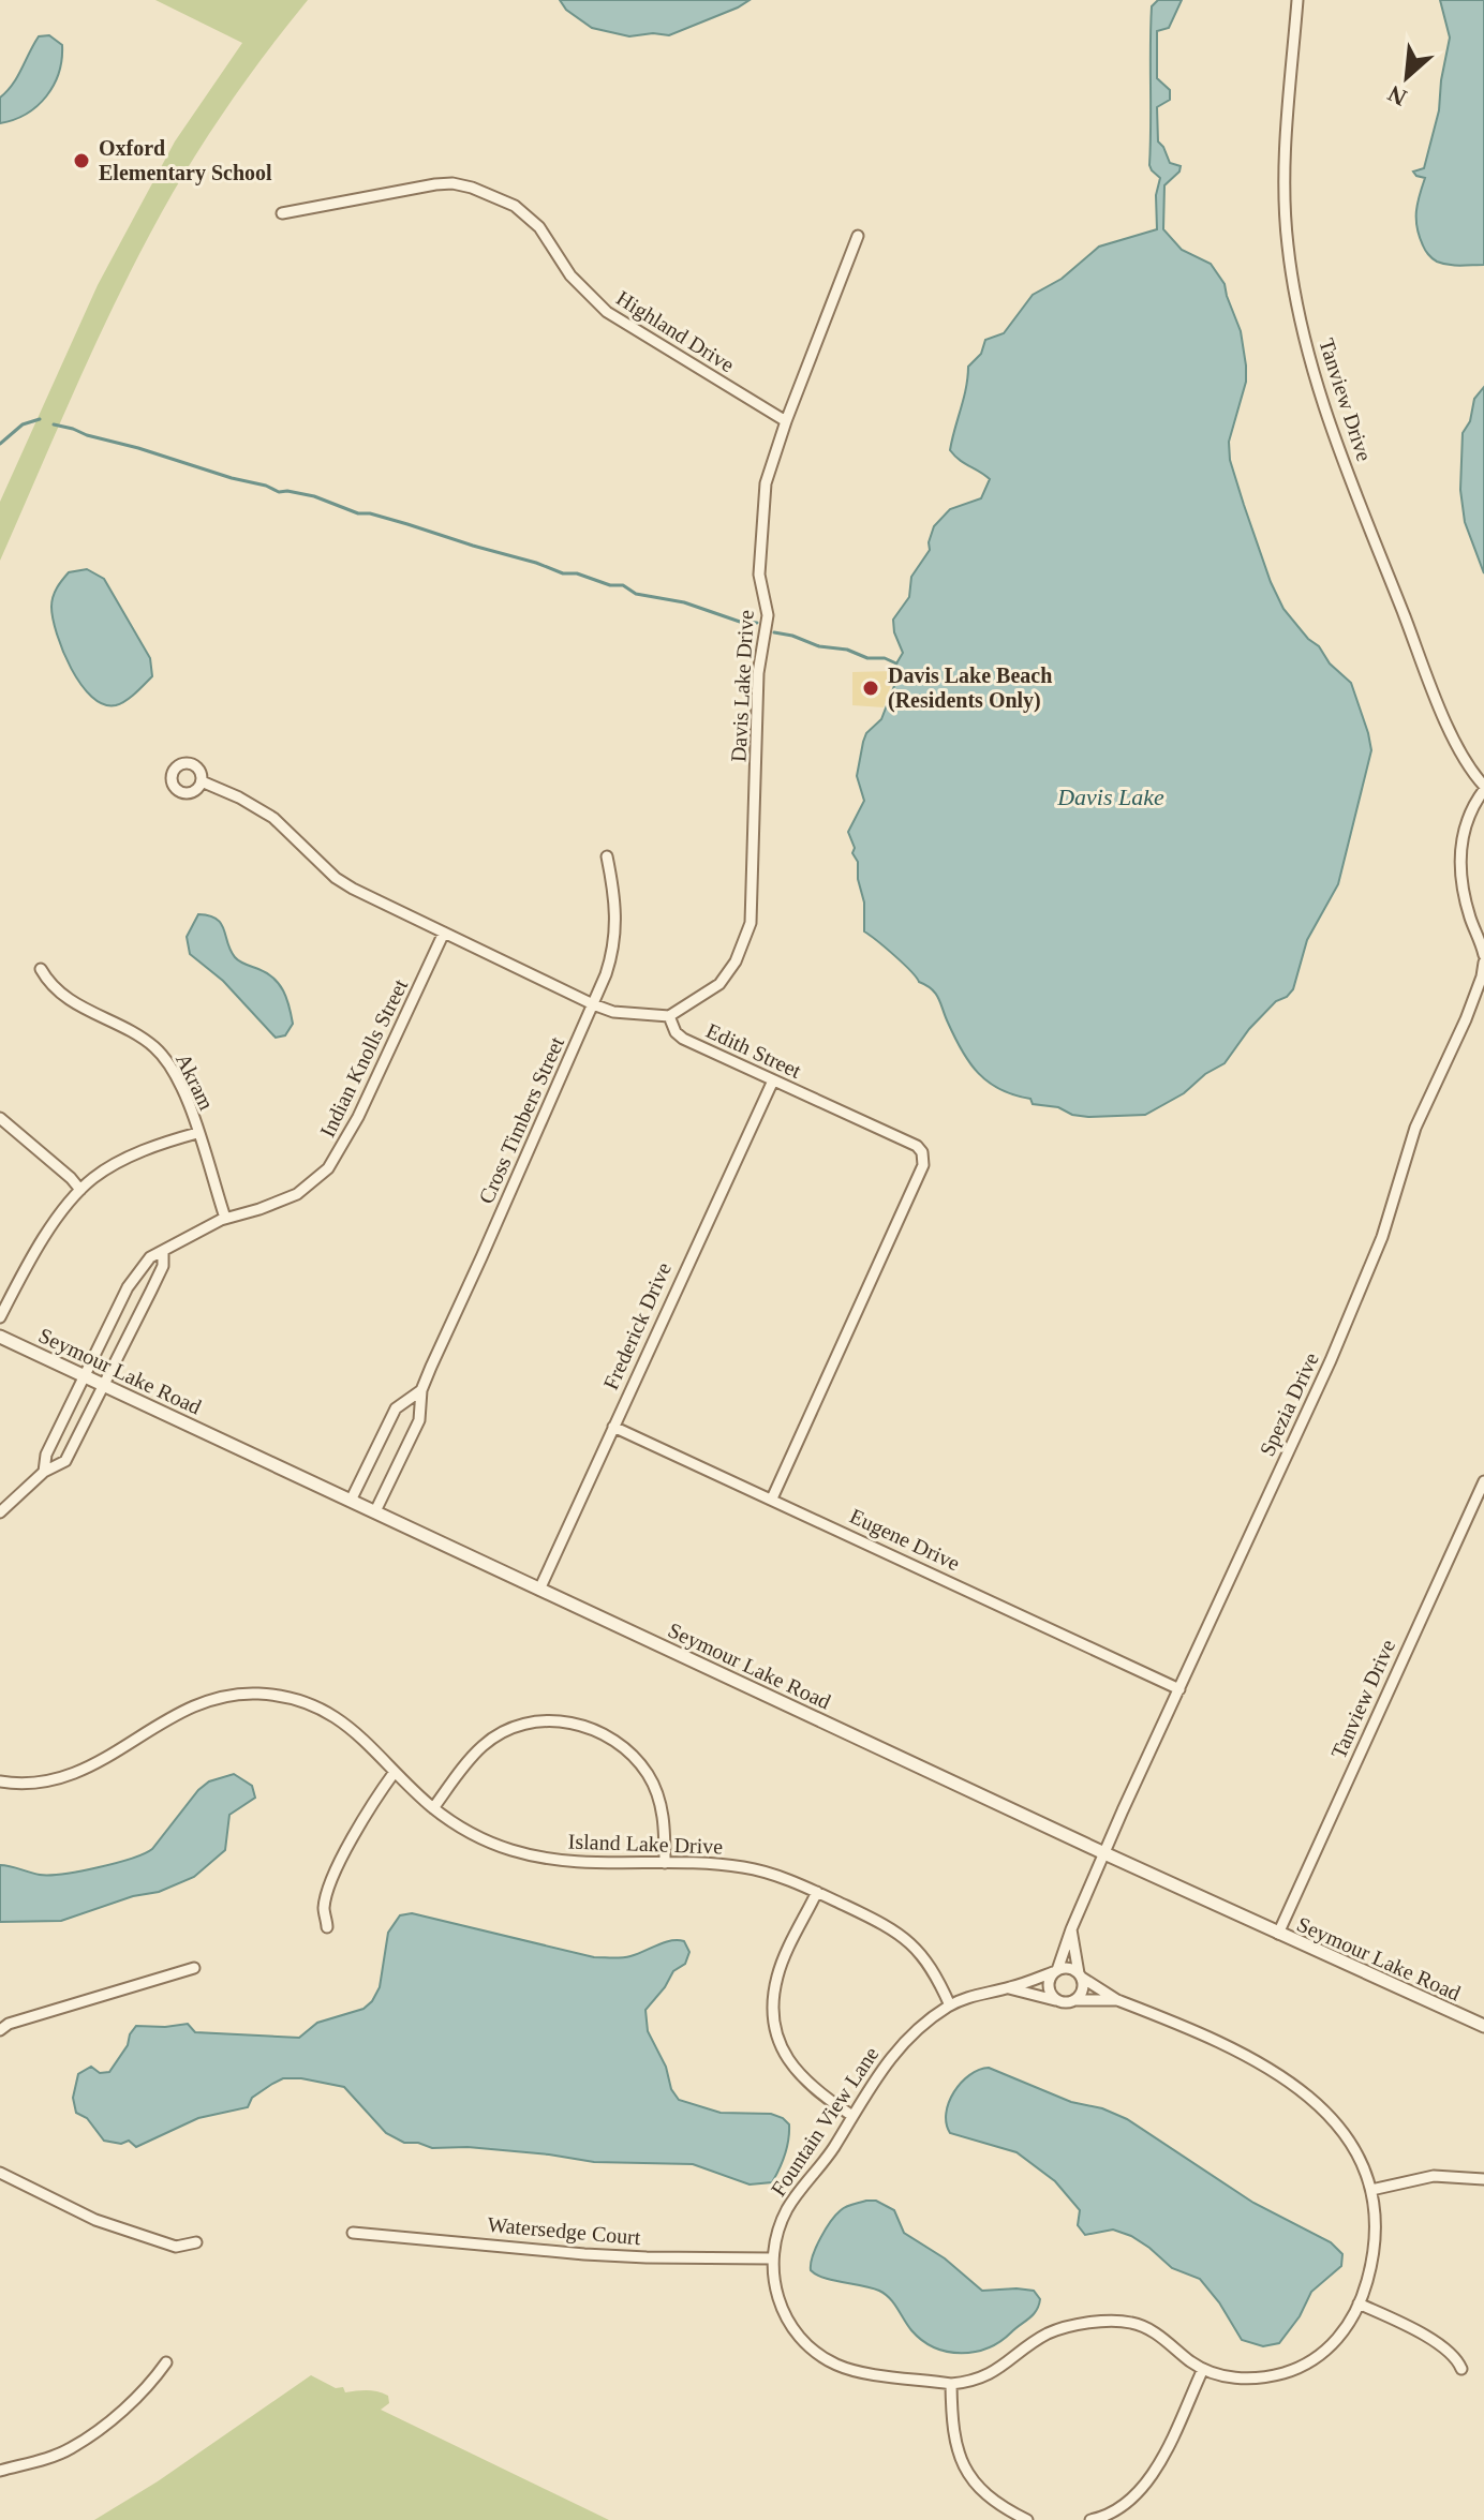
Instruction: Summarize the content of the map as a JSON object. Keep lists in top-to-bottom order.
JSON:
{
  "streets": {
    "street": [
      "Highland Drive",
      "Tanview Drive",
      "Davis Lake Drive",
      "Edith Street",
      "Indian Knolls Street",
      "Akram",
      "Cross Timbers Street",
      "Frederick Drive",
      "Seymour Lake Road",
      "Spezia Drive",
      "Eugene Drive",
      "Island Lake Drive",
      "Fountain View Lane",
      "Watersedge Court"
    ]
  },
  "crossings": [
    ["Highland Drive", "Davis Lake Drive"],
    ["Tanview Drive", "Seymour Lake Road"],
    ["Davis Lake Drive", "Edith Street"],
    ["Edith Street", "Frederick Drive"],
    ["Edith Street", "Eugene Drive"],
    ["Indian Knolls Street", "Akram"],
    ["Indian Knolls Street", "Seymour Lake Road"],
    ["Cross Timbers Street", "Seymour Lake Road"],
    ["Frederick Drive", "Seymour Lake Road"],
    ["Frederick Drive", "Eugene Drive"],
    ["Seymour Lake Road", "Spezia Drive"],
    ["Spezia Drive", "Eugene Drive"],
    ["Island Lake Drive", "Fountain View Lane"],
    ["Fountain View Lane", "Watersedge Court"]
  ],
  "water": ["Davis Lake"],
  "places": ["Oxford Elementary School", "Davis Lake Beach (Residents Only)"],
  "north": "bottom left"
}
